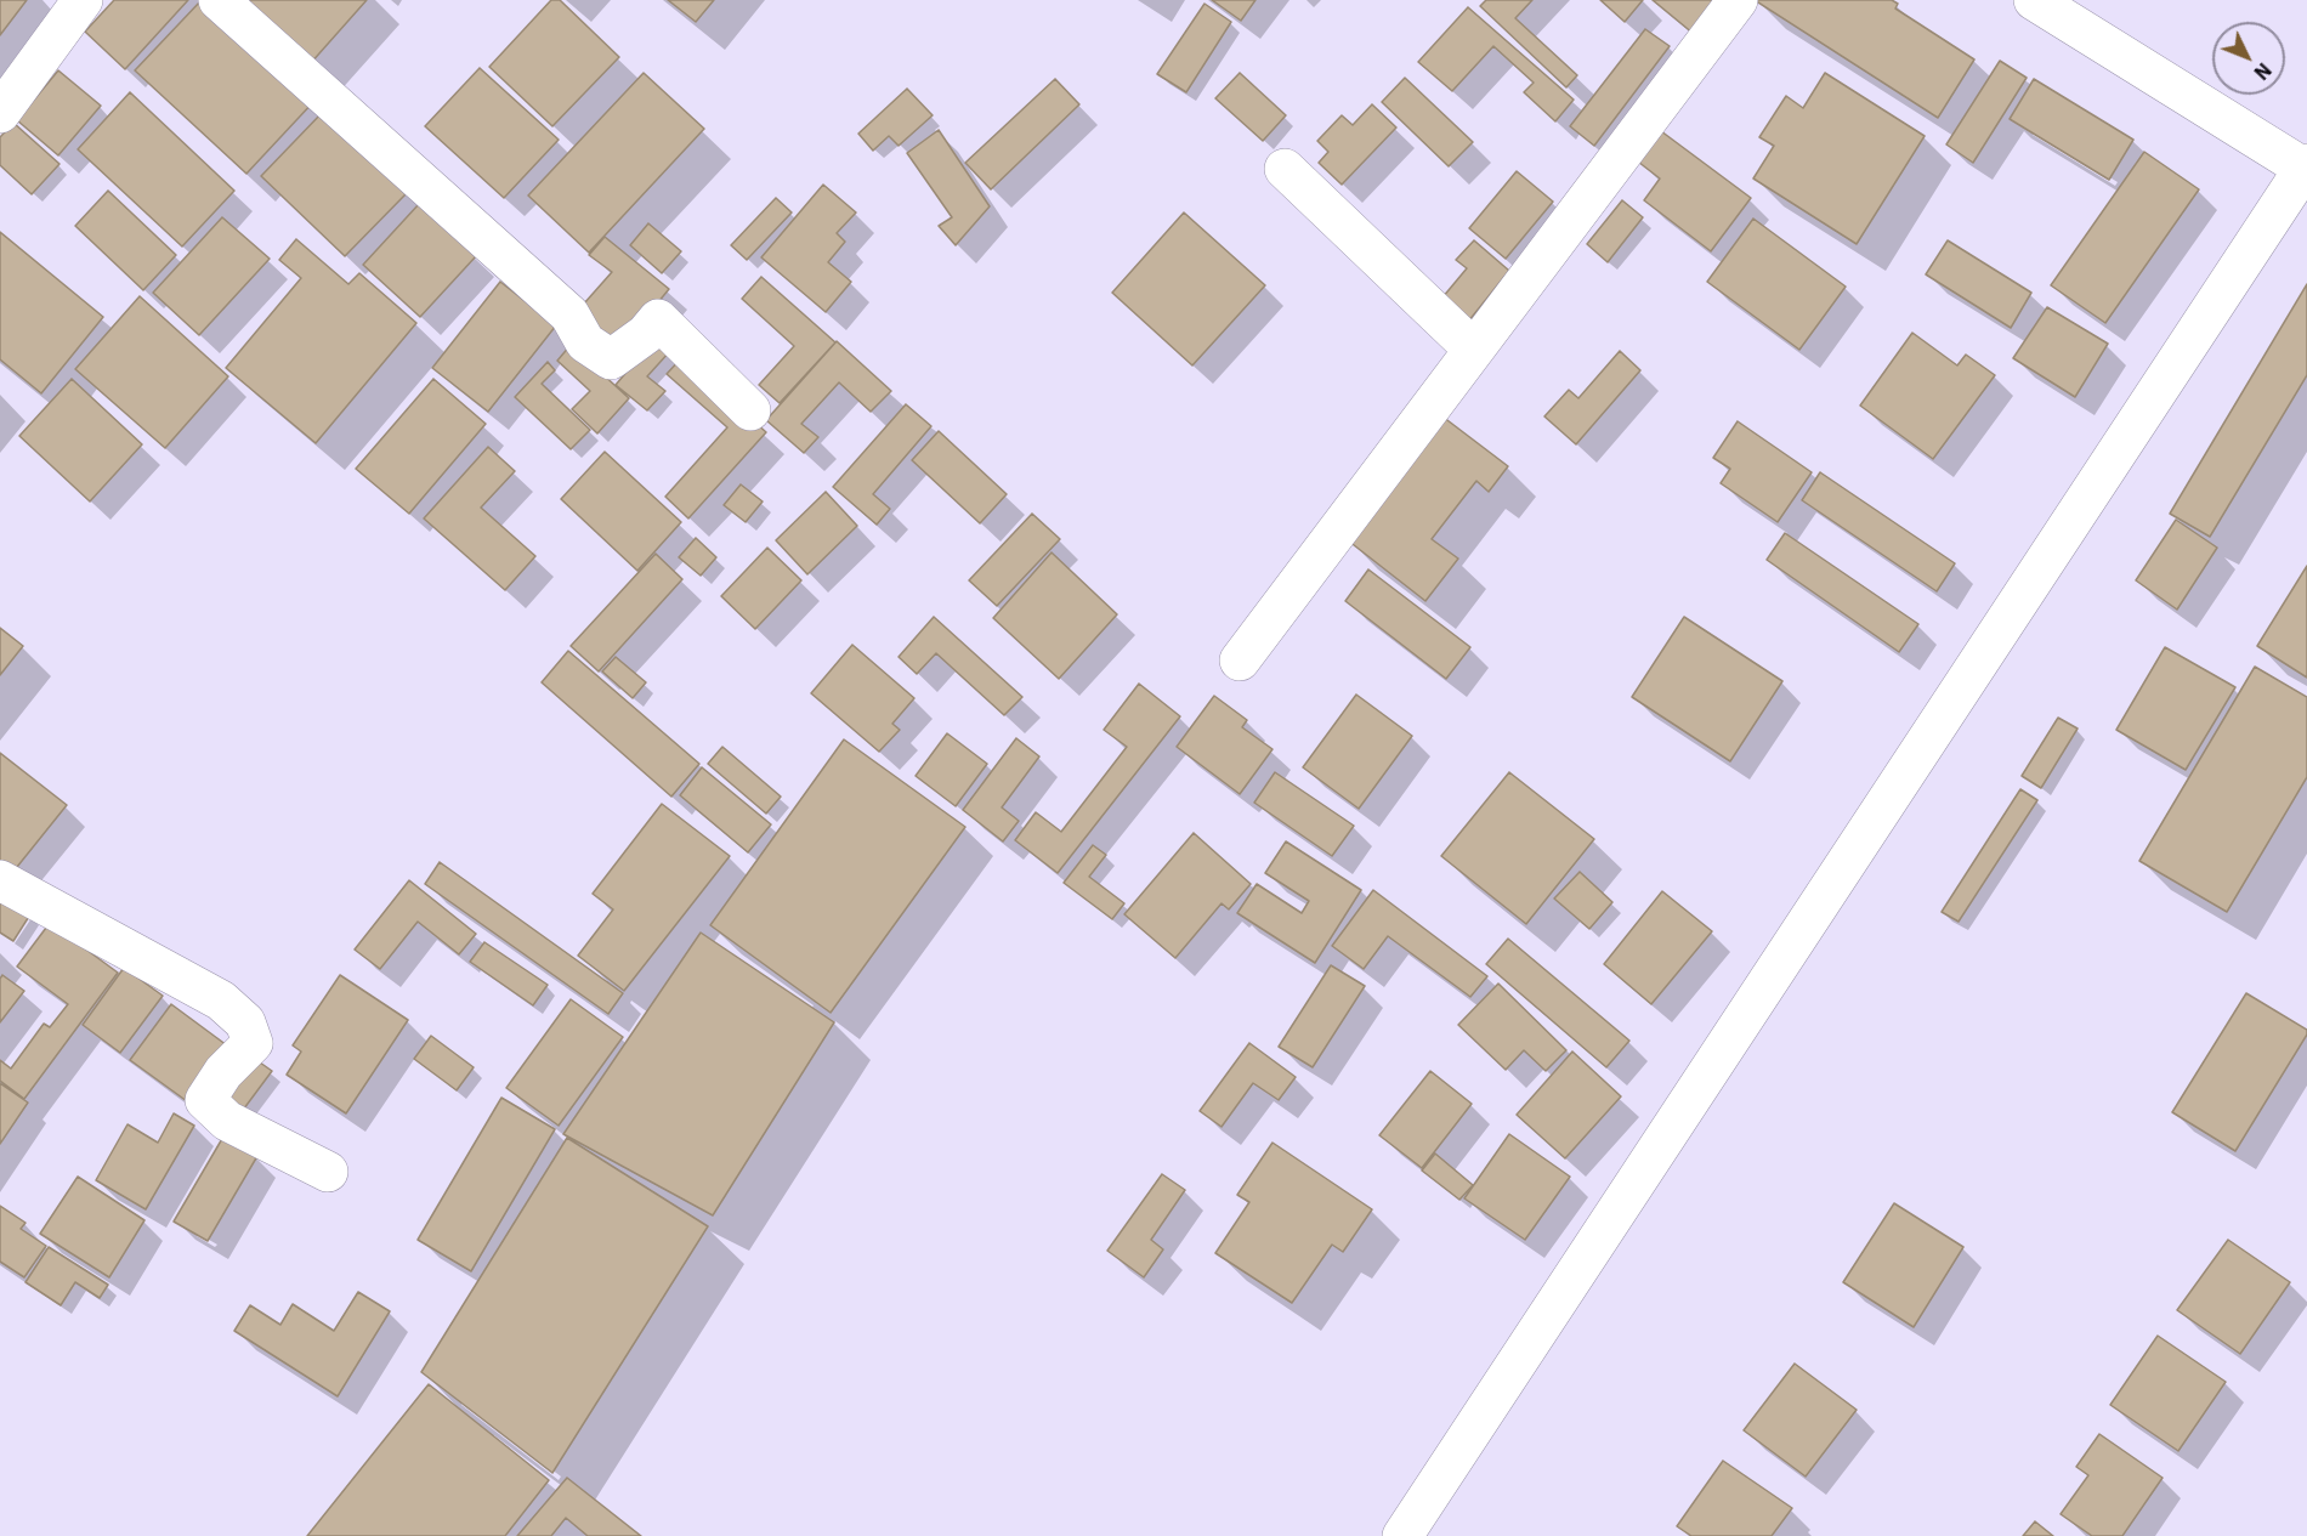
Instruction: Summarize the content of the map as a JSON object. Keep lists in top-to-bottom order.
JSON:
{
  "north": "bottom right"
}
